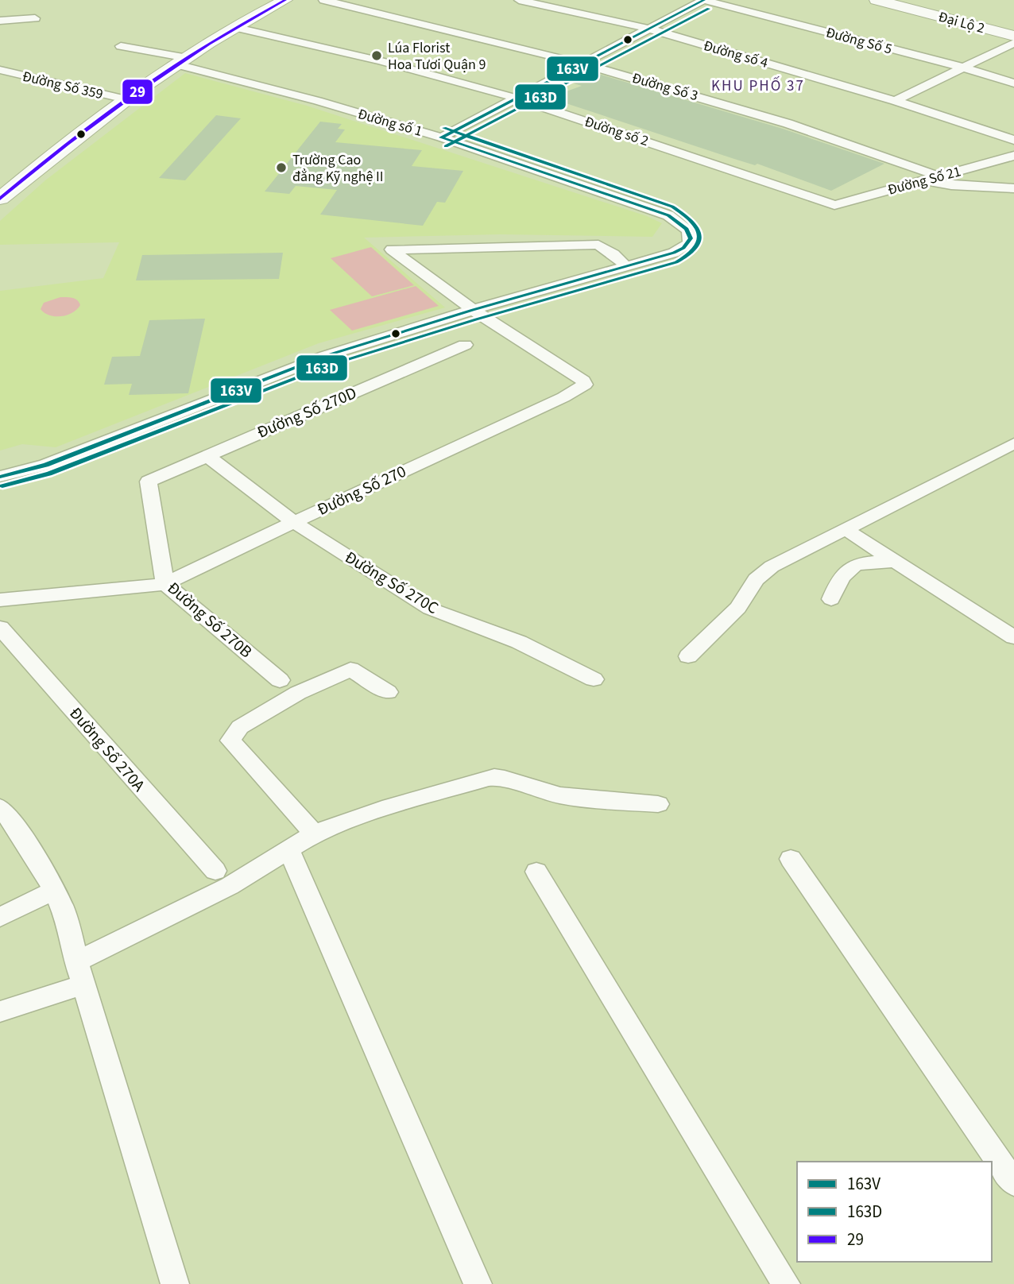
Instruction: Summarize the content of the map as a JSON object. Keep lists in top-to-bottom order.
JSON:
{
  "streets": {
    "main road": ["Đại Lộ 2"],
    "street": [
      "Đường Số 5",
      "Đường số 4",
      "Đường Số 359",
      "Đường Số 3",
      "Đường số 1",
      "Đường số 2",
      "Đường Số 21",
      "Đường Số 270D",
      "Đường Số 270",
      "Đường Số 270C",
      "Đường Số 270B",
      "Đường Số 270A"
    ]
  },
  "crossings": [
    ["Đường Số 3", "Đường Số 21"],
    ["Đường số 2", "Đường Số 21"],
    ["Đường Số 270D", "Đường Số 270C"],
    ["Đường Số 270D", "Đường Số 270B"],
    ["Đường Số 270", "Đường Số 270C"],
    ["Đường Số 270", "Đường Số 270B"]
  ],
  "districts": ["KHU PHỐ 37"],
  "places": ["Lúa Florist Hoa Tươi Quận 9", "Trường Cao đẳng Kỹ nghệ II"],
  "lines": ["transit line 163V", "transit line 29", "transit line 163D"],
  "legend": ["163V", "163D", "29"]
}
